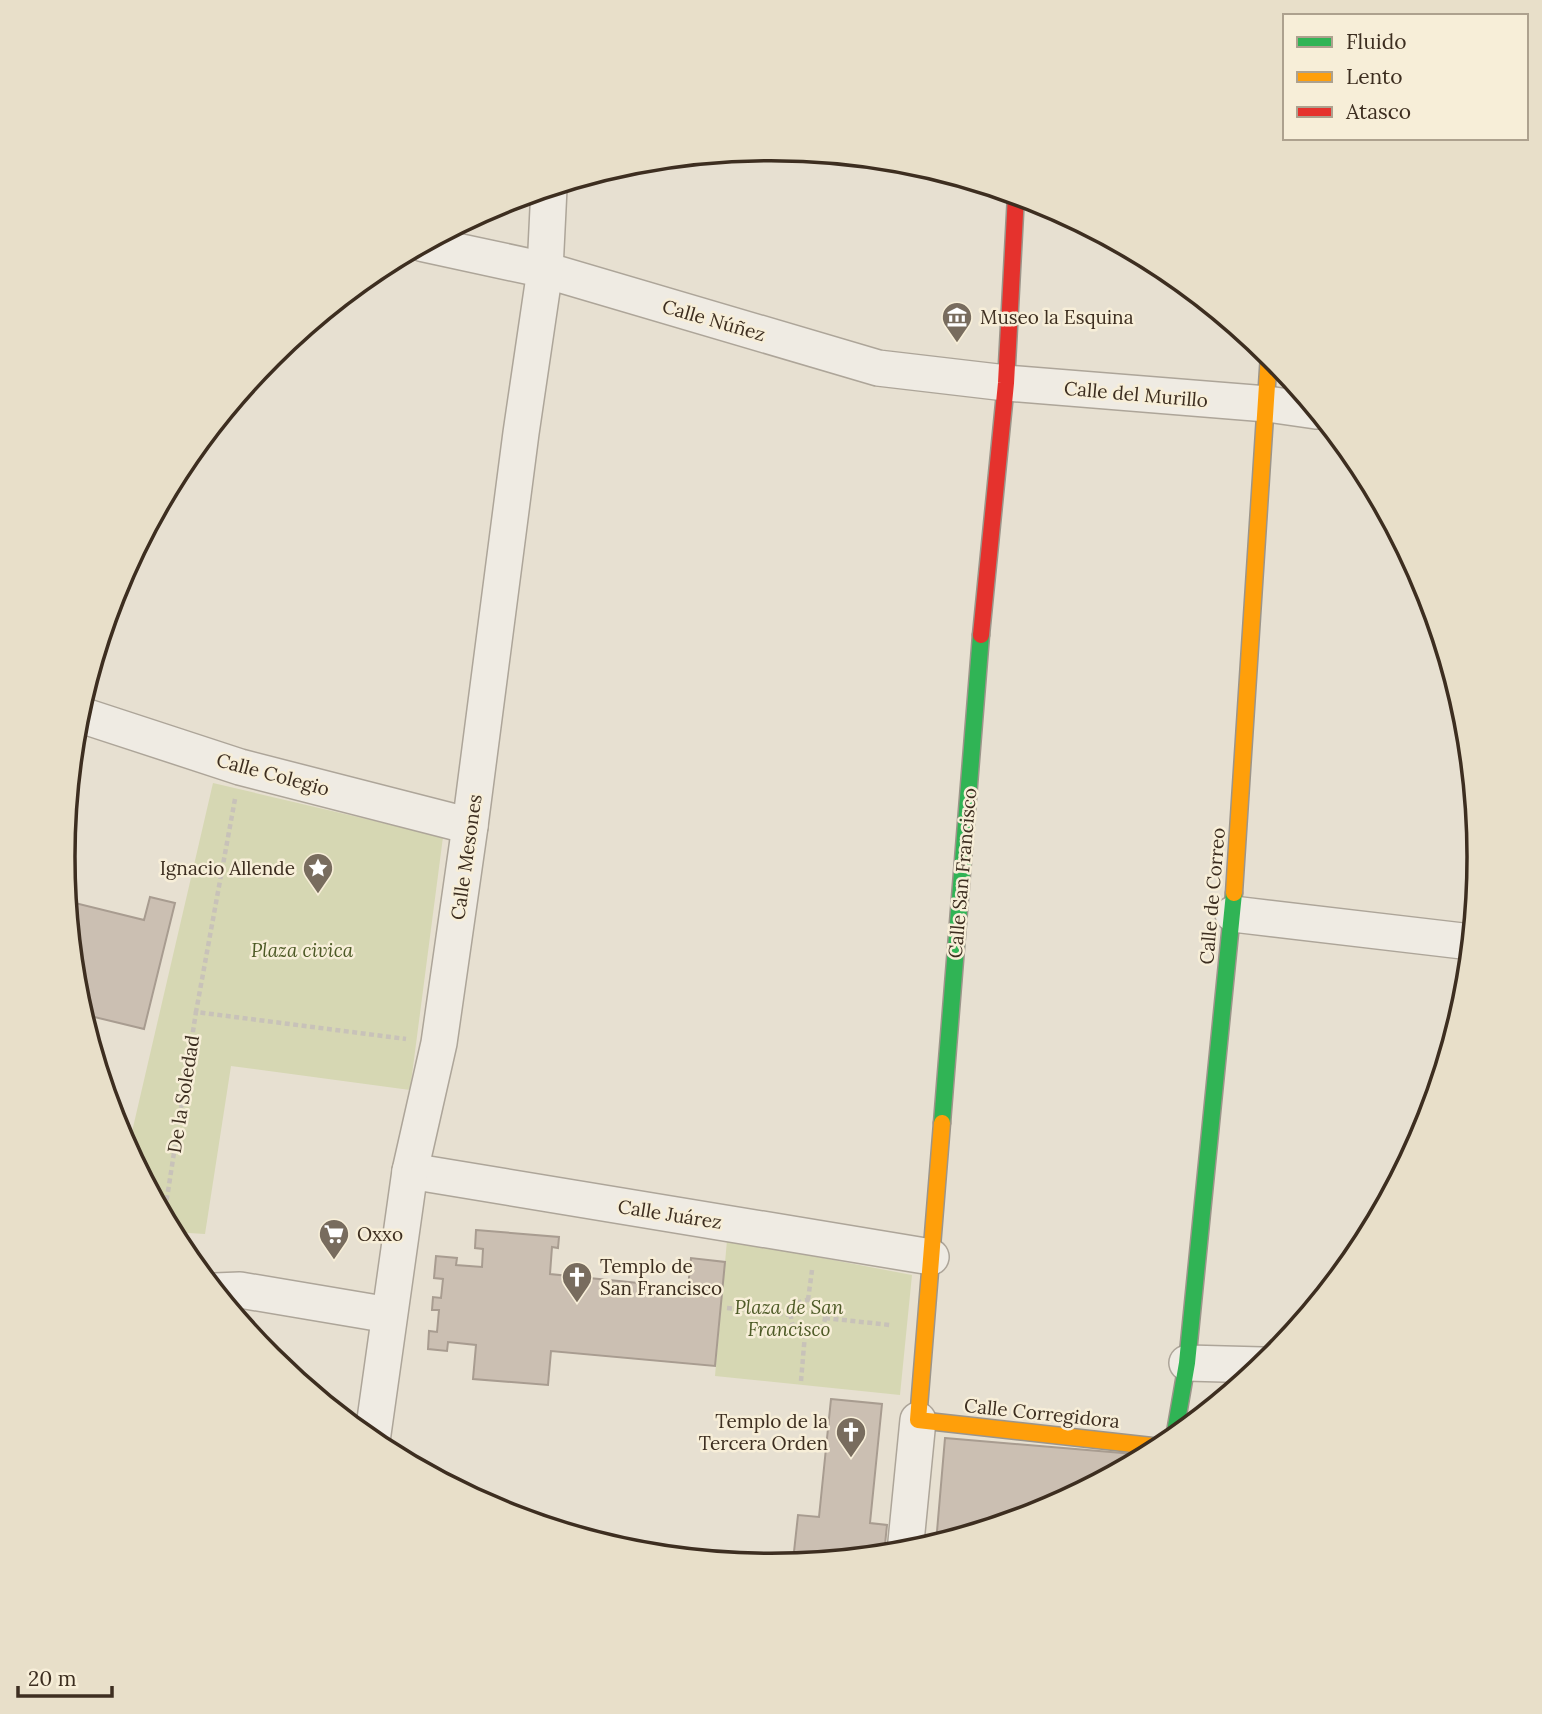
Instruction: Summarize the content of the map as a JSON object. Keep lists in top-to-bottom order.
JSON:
{
  "streets": {
    "street": [
      "Calle Núñez",
      "Calle del Murillo",
      "Calle Colegio",
      "Calle Mesones",
      "Calle San Francisco",
      "Calle de Correo",
      "Calle Juárez",
      "Calle Corregidora"
    ],
    "path": ["De la Soledad"]
  },
  "crossings": [
    ["Calle Núñez", "Calle del Murillo"],
    ["Calle Núñez", "Calle Mesones"],
    ["Calle Núñez", "Calle San Francisco"],
    ["Calle del Murillo", "Calle San Francisco"],
    ["Calle del Murillo", "Calle de Correo"],
    ["Calle Colegio", "Calle Mesones"],
    ["Calle Colegio", "De la Soledad"],
    ["Calle Mesones", "Calle Juárez"],
    ["Calle San Francisco", "Calle Juárez"],
    ["Calle San Francisco", "Calle Corregidora"]
  ],
  "parks": ["Plaza civica", "Plaza de San Francisco"],
  "places": {
    "museum": ["Museo la Esquina"],
    "place": ["Ignacio Allende"],
    "supermarket": ["Oxxo"],
    "church": ["Templo de San Francisco", "Templo de la Tercera Orden"]
  },
  "legend": ["Fluido", "Lento", "Atasco"],
  "scale_bar": "20 m"
}
